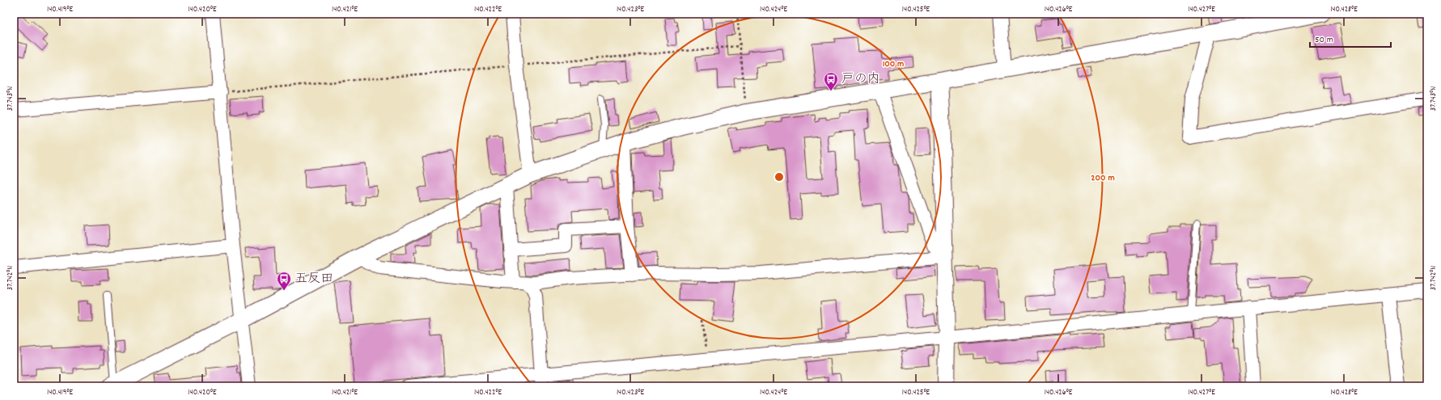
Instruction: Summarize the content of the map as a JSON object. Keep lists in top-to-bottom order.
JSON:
{
  "places": {
    "bus stop": ["戸の内", "五反田"]
  },
  "scale_bar": "50 m",
  "coordinates": [
    "140.419°E",
    "140.420°E",
    "140.421°E",
    "140.422°E",
    "140.423°E",
    "140.424°E",
    "140.425°E",
    "140.426°E",
    "140.427°E",
    "140.428°E",
    "37.743°N",
    "37.742°N"
  ],
  "rings": ["100 m", "200 m"]
}
